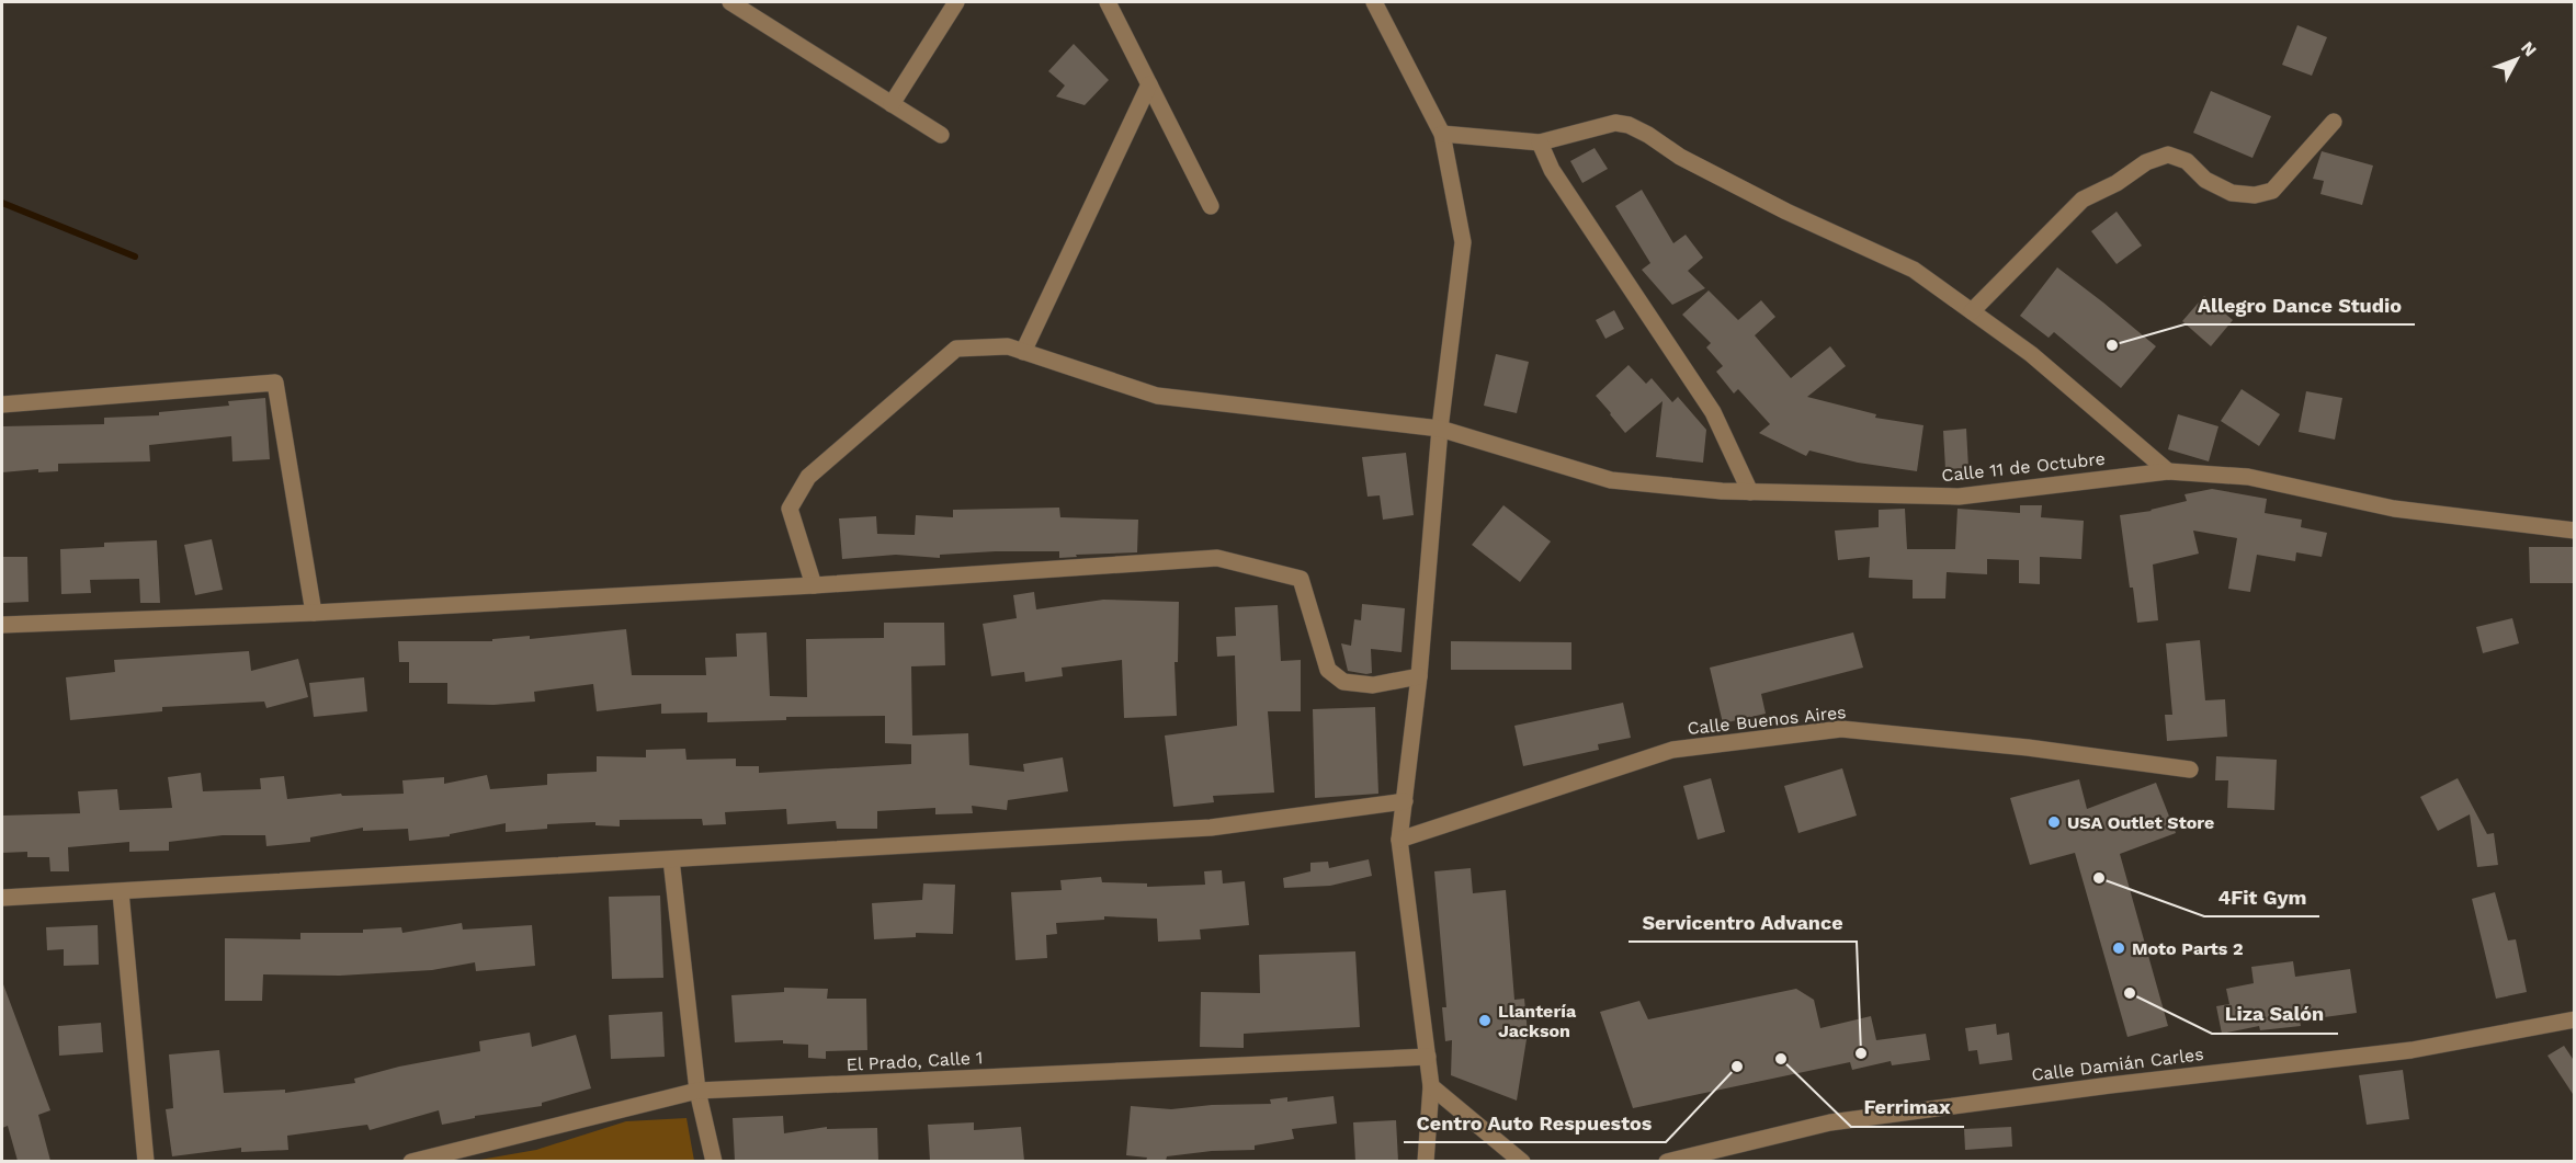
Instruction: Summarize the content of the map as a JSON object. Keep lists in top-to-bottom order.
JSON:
{
  "streets": {
    "street": [
      "Calle 11 de Octubre",
      "Calle Buenos Aires",
      "El Prado, Calle 1",
      "Calle Damián Carles"
    ]
  },
  "places": [
    "Allegro Dance Studio",
    "USA Outlet Store",
    "4Fit Gym",
    "Moto Parts 2",
    "Liza Salón",
    "Llantería Jackson",
    "Servicentro Advance",
    "Ferrimax",
    "Centro Auto Respuestos"
  ],
  "north": "top right"
}
